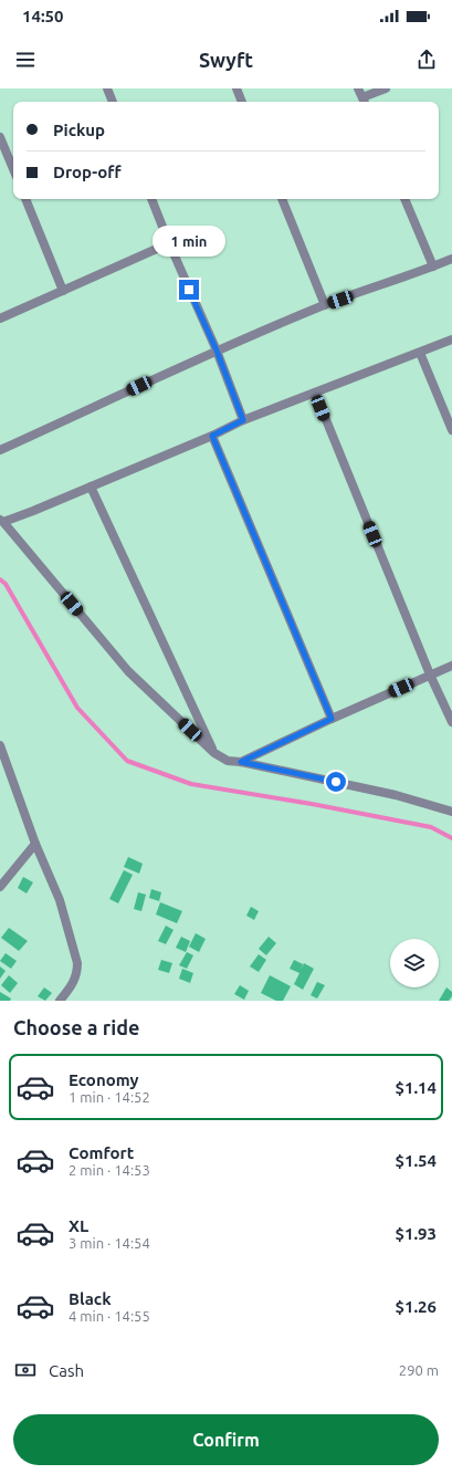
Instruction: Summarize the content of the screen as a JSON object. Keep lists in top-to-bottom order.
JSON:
{
  "page": {
    "status": "14:50",
    "header": "Swyft",
    "banner": ["Pickup", "Drop-off"],
    "bubble": "1 min",
    "heading": "Choose a ride",
    "list": [
      {
        "name": "Economy",
        "note": "1 min · 14:52",
        "value": "$1.14"
      },
      {
        "name": "Comfort",
        "note": "2 min · 14:53",
        "value": "$1.54"
      },
      {
        "name": "XL",
        "note": "3 min · 14:54",
        "value": "$1.93"
      },
      {
        "name": "Black",
        "note": "4 min · 14:55",
        "value": "$1.26"
      }
    ],
    "pay": ["Cash", "290 m"],
    "buttons": "Confirm"
  }
}
